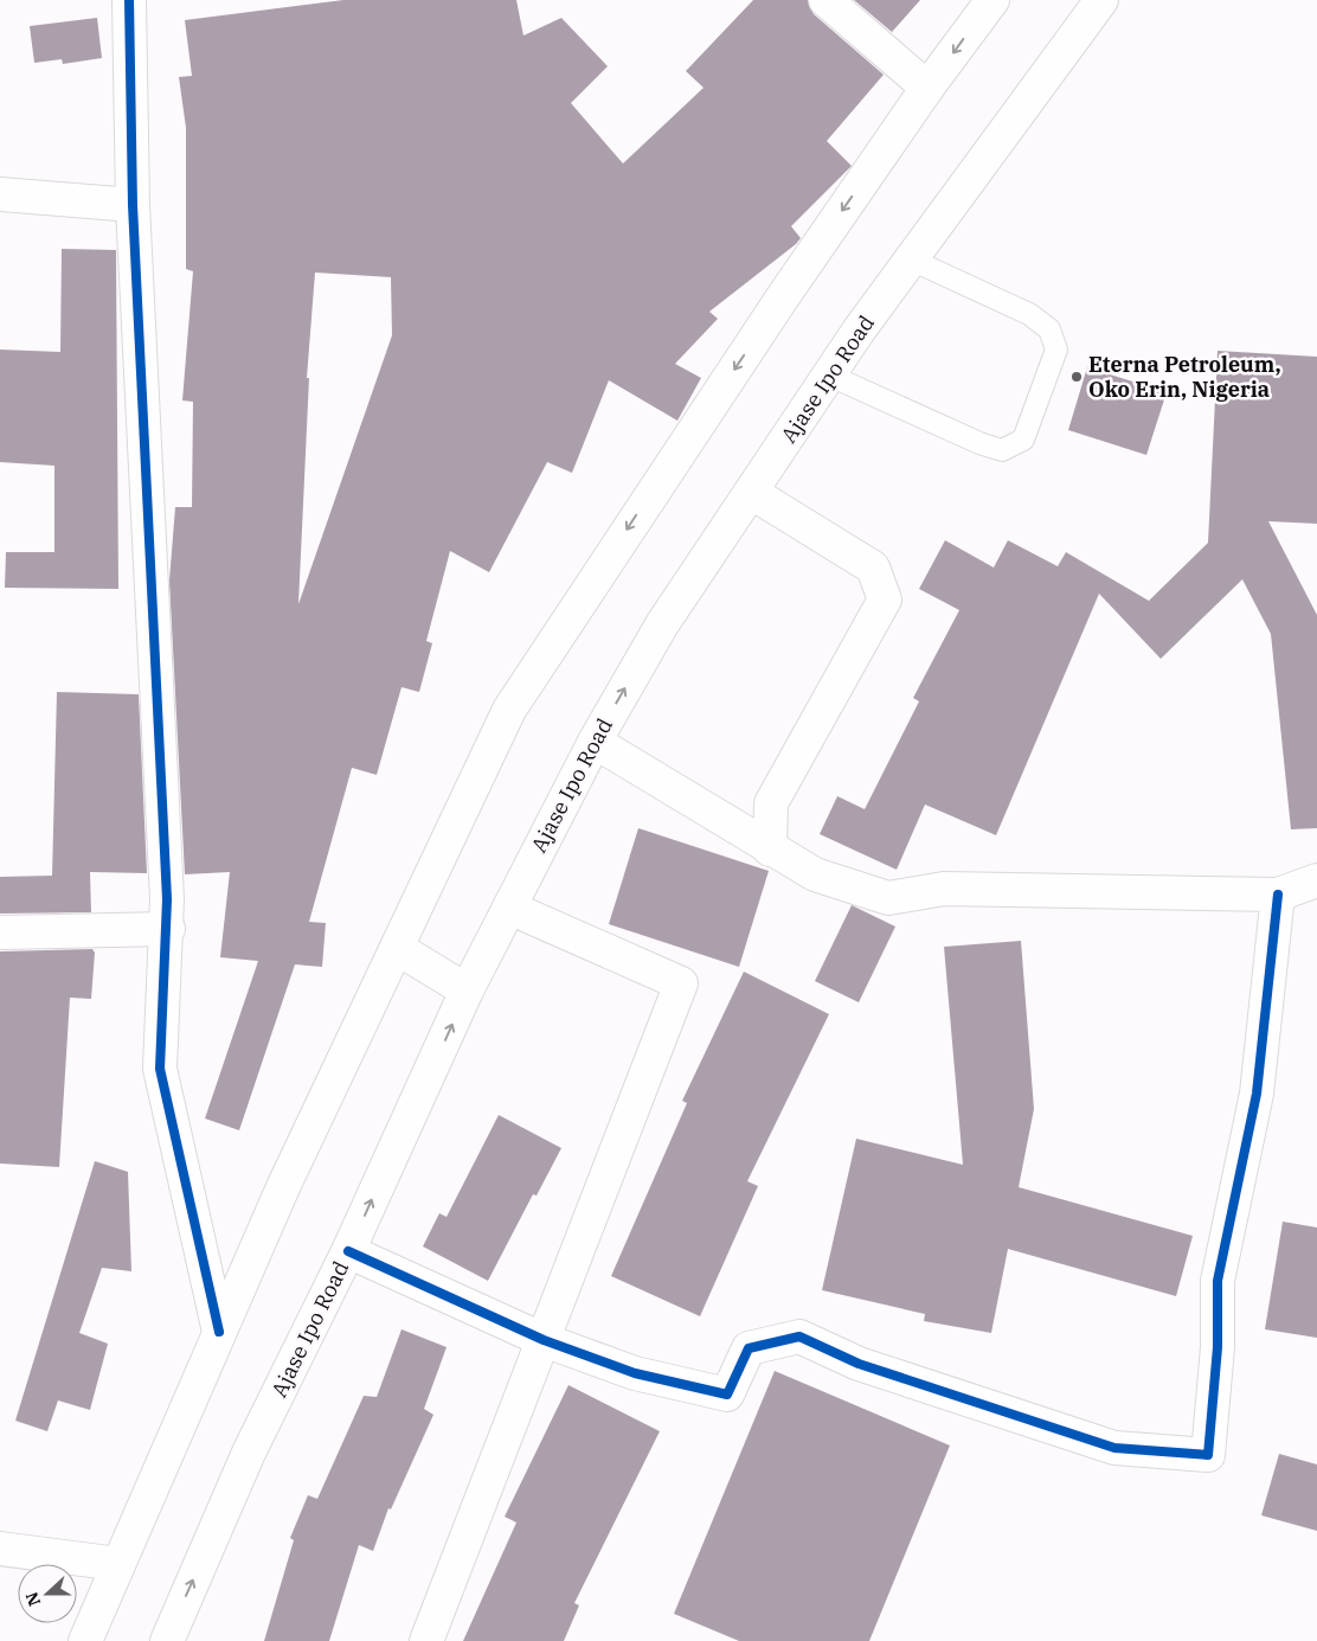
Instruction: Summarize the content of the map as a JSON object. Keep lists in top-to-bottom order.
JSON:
{
  "streets": {
    "main road": ["Ajase Ipo Road"]
  },
  "places": ["Eterna Petroleum, Oko Erin, Nigeria"],
  "north": "left"
}
